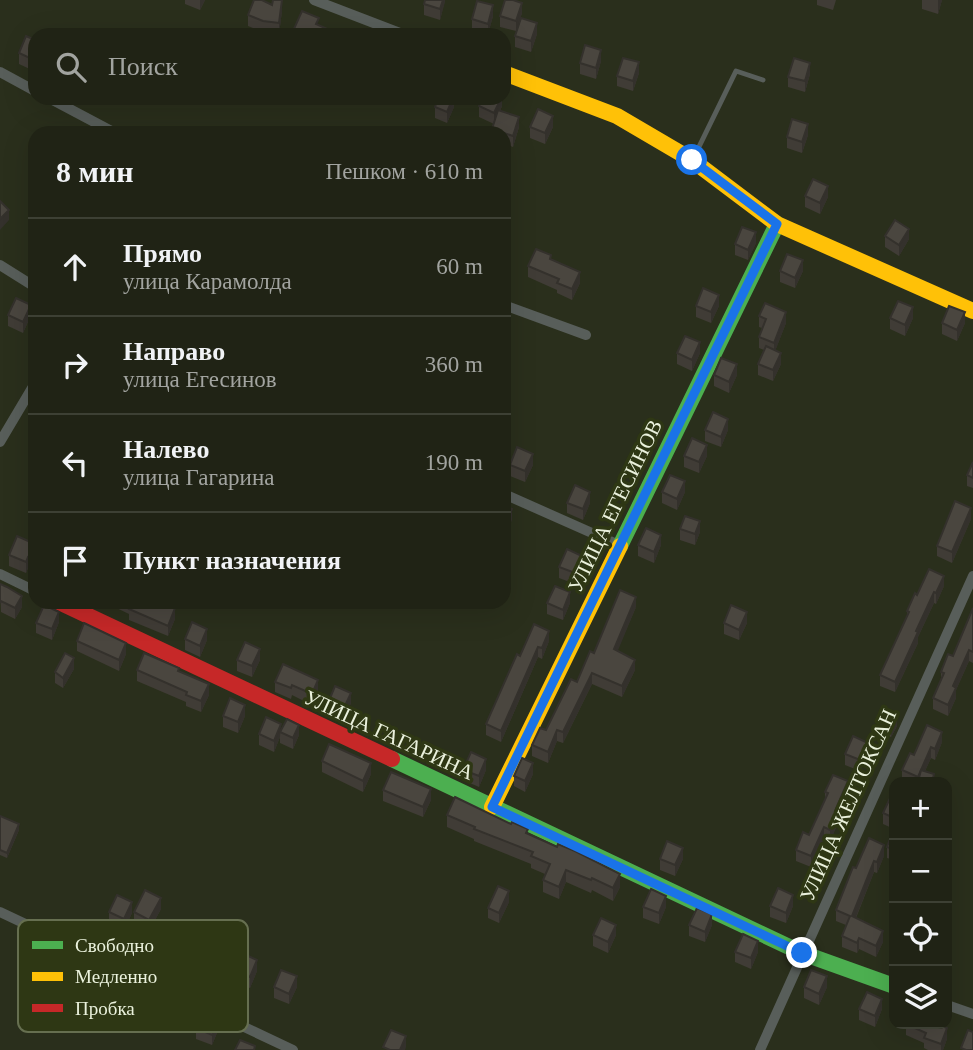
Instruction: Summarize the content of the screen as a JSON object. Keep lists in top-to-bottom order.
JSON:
{
  "streets": {
    "street": ["УЛИЦА ЕГЕСИНОВ", "УЛИЦА ГАГАРИНА", "УЛИЦА ЖЕЛТОКСАН"]
  },
  "crossings": [
    ["УЛИЦА ЕГЕСИНОВ", "УЛИЦА ГАГАРИНА"],
    ["УЛИЦА ГАГАРИНА", "УЛИЦА ЖЕЛТОКСАН"]
  ],
  "legend": ["Свободно", "Медленно", "Пробка"],
  "page": {
    "search": "Поиск",
    "heading": ["8 мин", "Пешком · 610 m"],
    "list": [
      ["Прямо", "улица Карамолда", "60 m"],
      ["Направо", "улица Егесинов", "360 m"],
      ["Налево", "улица Гагарина", "190 m"],
      "Пункт назначения"
    ],
    "map_buttons": ["+", "−"]
  }
}
